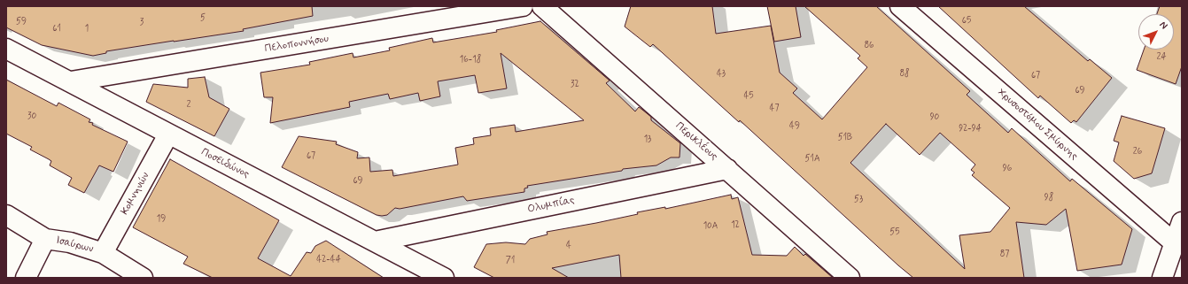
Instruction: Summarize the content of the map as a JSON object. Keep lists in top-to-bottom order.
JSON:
{
  "streets": {
    "street": [
      "Πελοποννήσου",
      "Χρυσοστόμου Σμύρνης",
      "Περικλέους",
      "Ποσειδώνος",
      "Κομνηνών",
      "Ολυμπίας",
      "Ισαύρων"
    ]
  },
  "crossings": [
    ["Πελοποννήσου", "Ποσειδώνος"],
    ["Περικλέους", "Ολυμπίας"],
    ["Ποσειδώνος", "Κομνηνών"],
    ["Ποσειδώνος", "Ολυμπίας"],
    ["Κομνηνών", "Ισαύρων"]
  ],
  "house_numbers": [
    "5",
    "65",
    "59",
    "3",
    "61",
    "1",
    "86",
    "24",
    "16-18",
    "43",
    "88",
    "67",
    "32",
    "69",
    "45",
    "2",
    "47",
    "30",
    "90",
    "49",
    "92-94",
    "51Β",
    "13",
    "26",
    "67",
    "51Α",
    "96",
    "69",
    "98",
    "53",
    "19",
    "12",
    "10Α",
    "55",
    "4",
    "87",
    "42-44",
    "71"
  ],
  "north": "top right"
}
